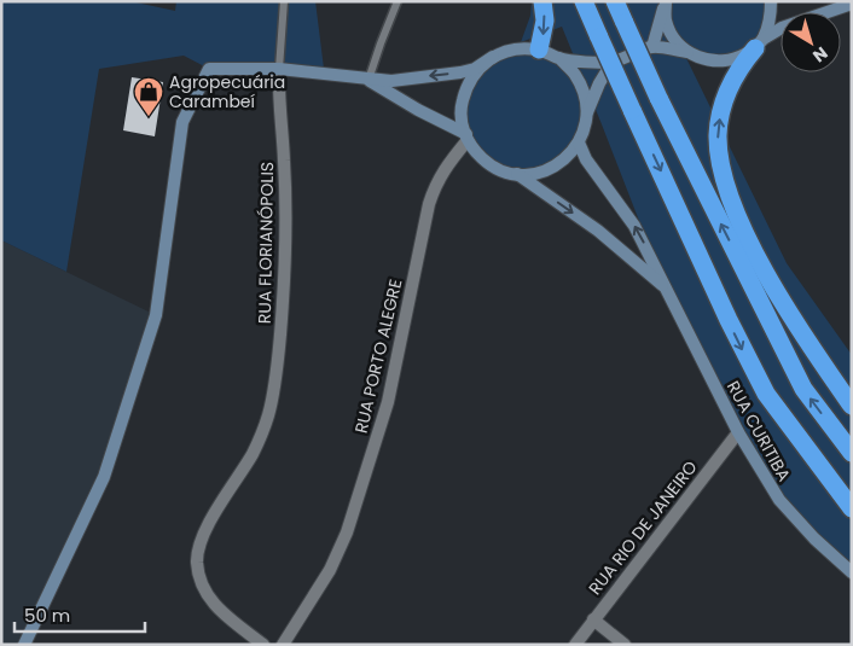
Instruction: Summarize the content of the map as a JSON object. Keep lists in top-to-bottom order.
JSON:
{
  "streets": {
    "main road": ["RUA CURITIBA"],
    "street": ["RUA FLORIANÓPOLIS", "RUA PORTO ALEGRE", "RUA RIO DE JANEIRO"]
  },
  "crossings": [
    ["RUA PORTO ALEGRE", "RUA CURITIBA"],
    ["RUA CURITIBA", "RUA RIO DE JANEIRO"]
  ],
  "places": {
    "shop": ["Agropecuária Carambeí"]
  },
  "scale_bar": "50 m",
  "north": "bottom right"
}
